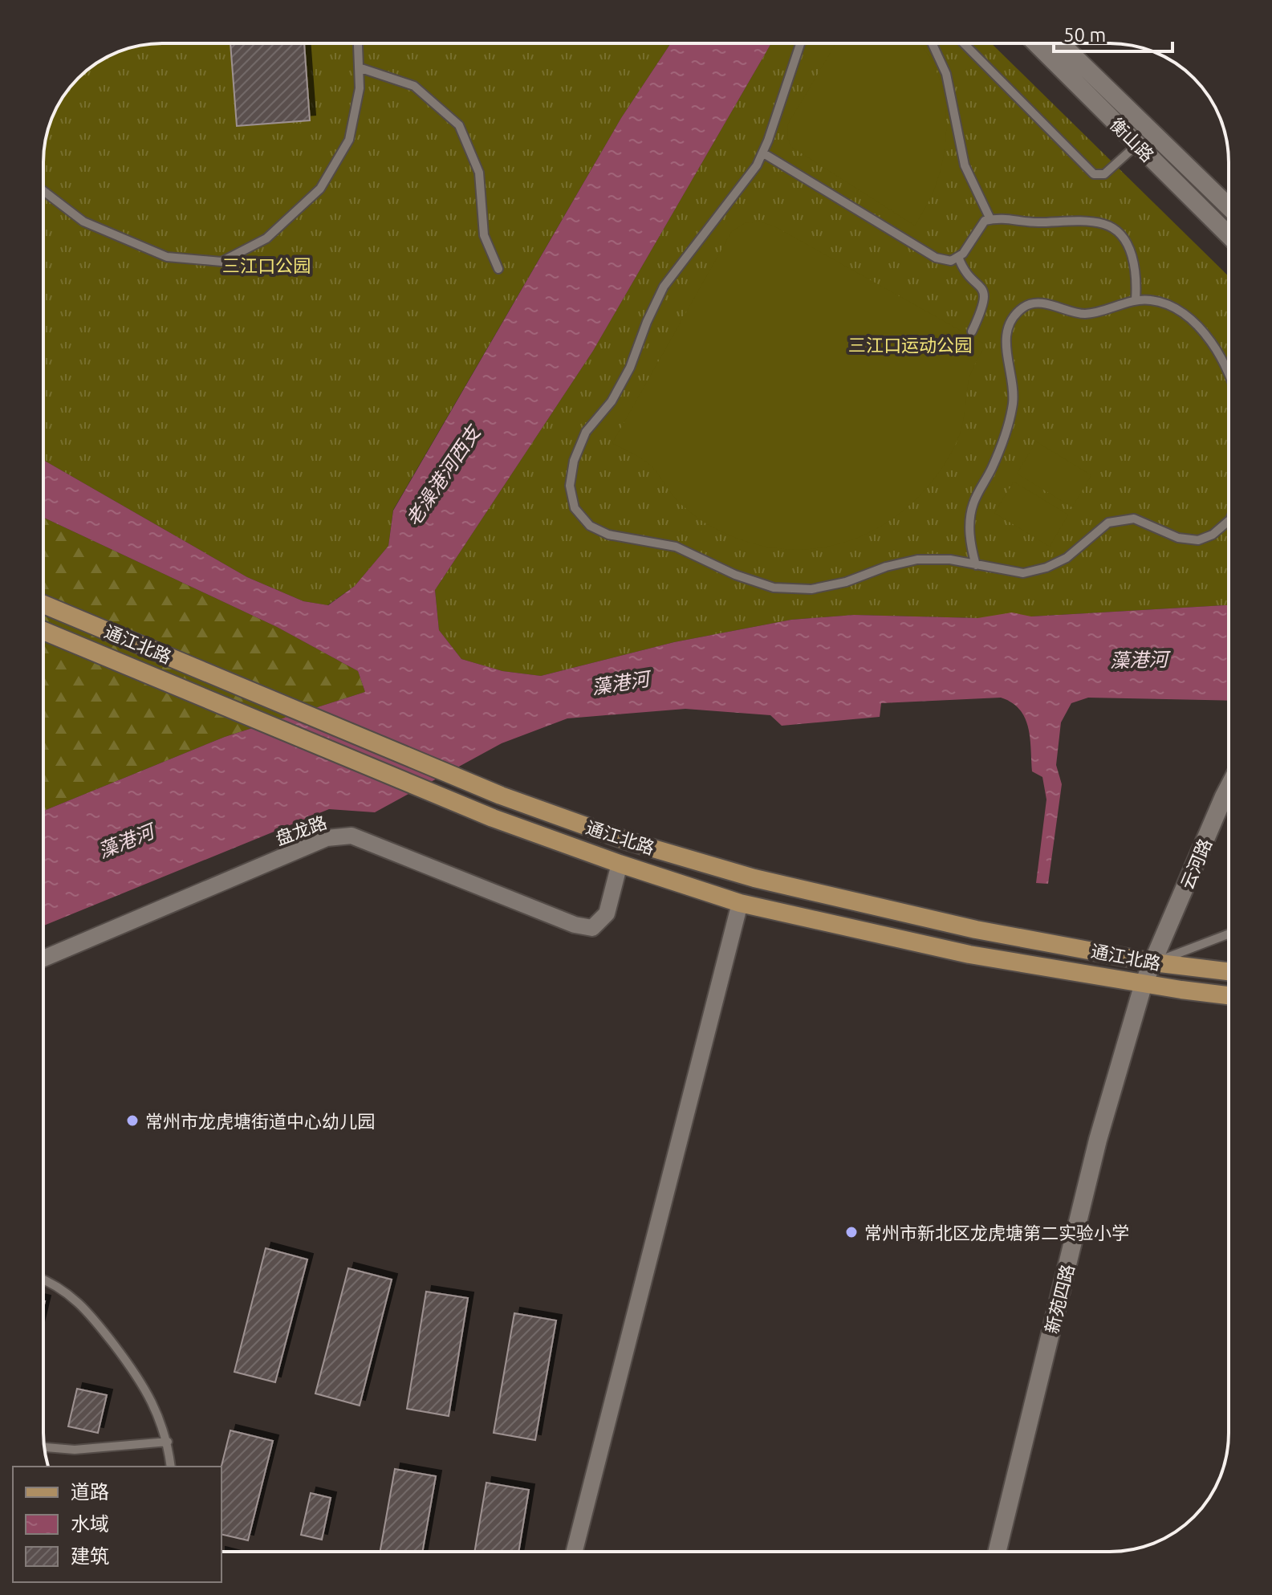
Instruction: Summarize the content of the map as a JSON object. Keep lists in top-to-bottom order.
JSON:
{
  "streets": {
    "main road": ["通江北路"],
    "street": [
      "衡山路",
      "盘龙路",
      "云河路",
      "新苑四路"
    ]
  },
  "crossings": [
    ["通江北路", "盘龙路"],
    ["通江北路", "云河路"],
    ["通江北路", "新苑四路"],
    ["云河路", "新苑四路"]
  ],
  "water": ["老澡港河西支", "藻港河"],
  "parks": ["三江口公园", "三江口运动公园"],
  "places": ["常州市龙虎塘街道中心幼儿园", "常州市新北区龙虎塘第二实验小学"],
  "legend": ["道路", "水域", "建筑"],
  "scale_bar": "50 m"
}
